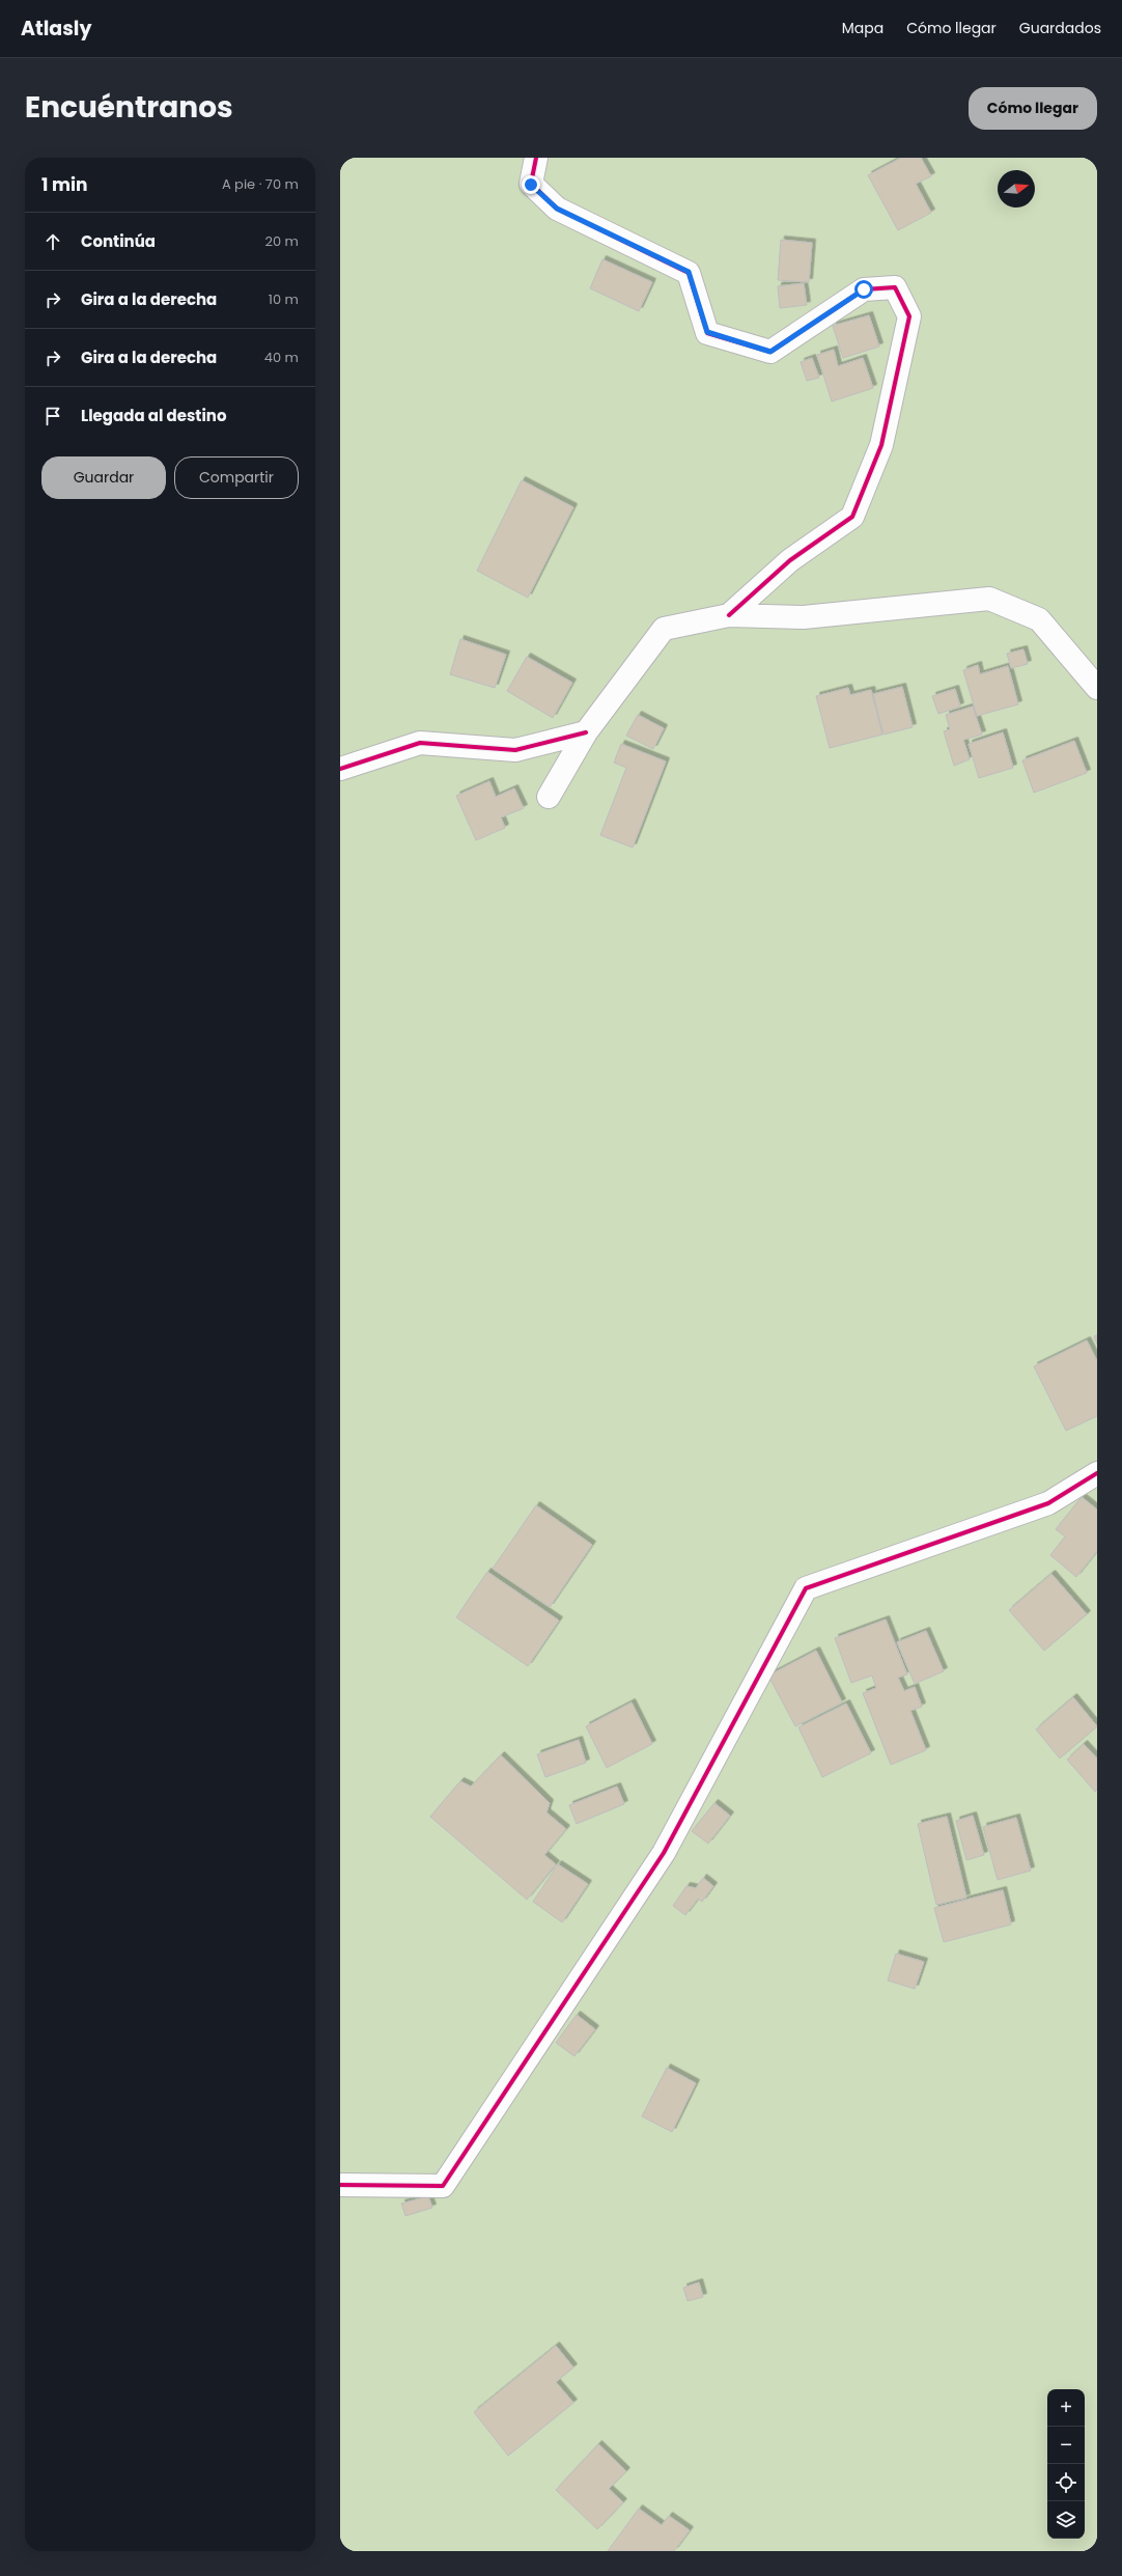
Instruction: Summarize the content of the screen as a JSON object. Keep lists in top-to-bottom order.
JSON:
{
  "north": "right",
  "page": {
    "header": "Atlasly",
    "nav": ["Mapa", "Cómo llegar", "Guardados"],
    "title": "Encuéntranos",
    "buttons": [
      "Cómo llegar",
      ["Guardar", "Compartir"]
    ],
    "heading": ["1 min", "A pie · 70 m"],
    "list": [
      ["Continúa", "20 m"],
      ["Gira a la derecha", "10 m"],
      ["Gira a la derecha", "40 m"],
      "Llegada al destino"
    ],
    "map_buttons": ["+", "−"]
  }
}
